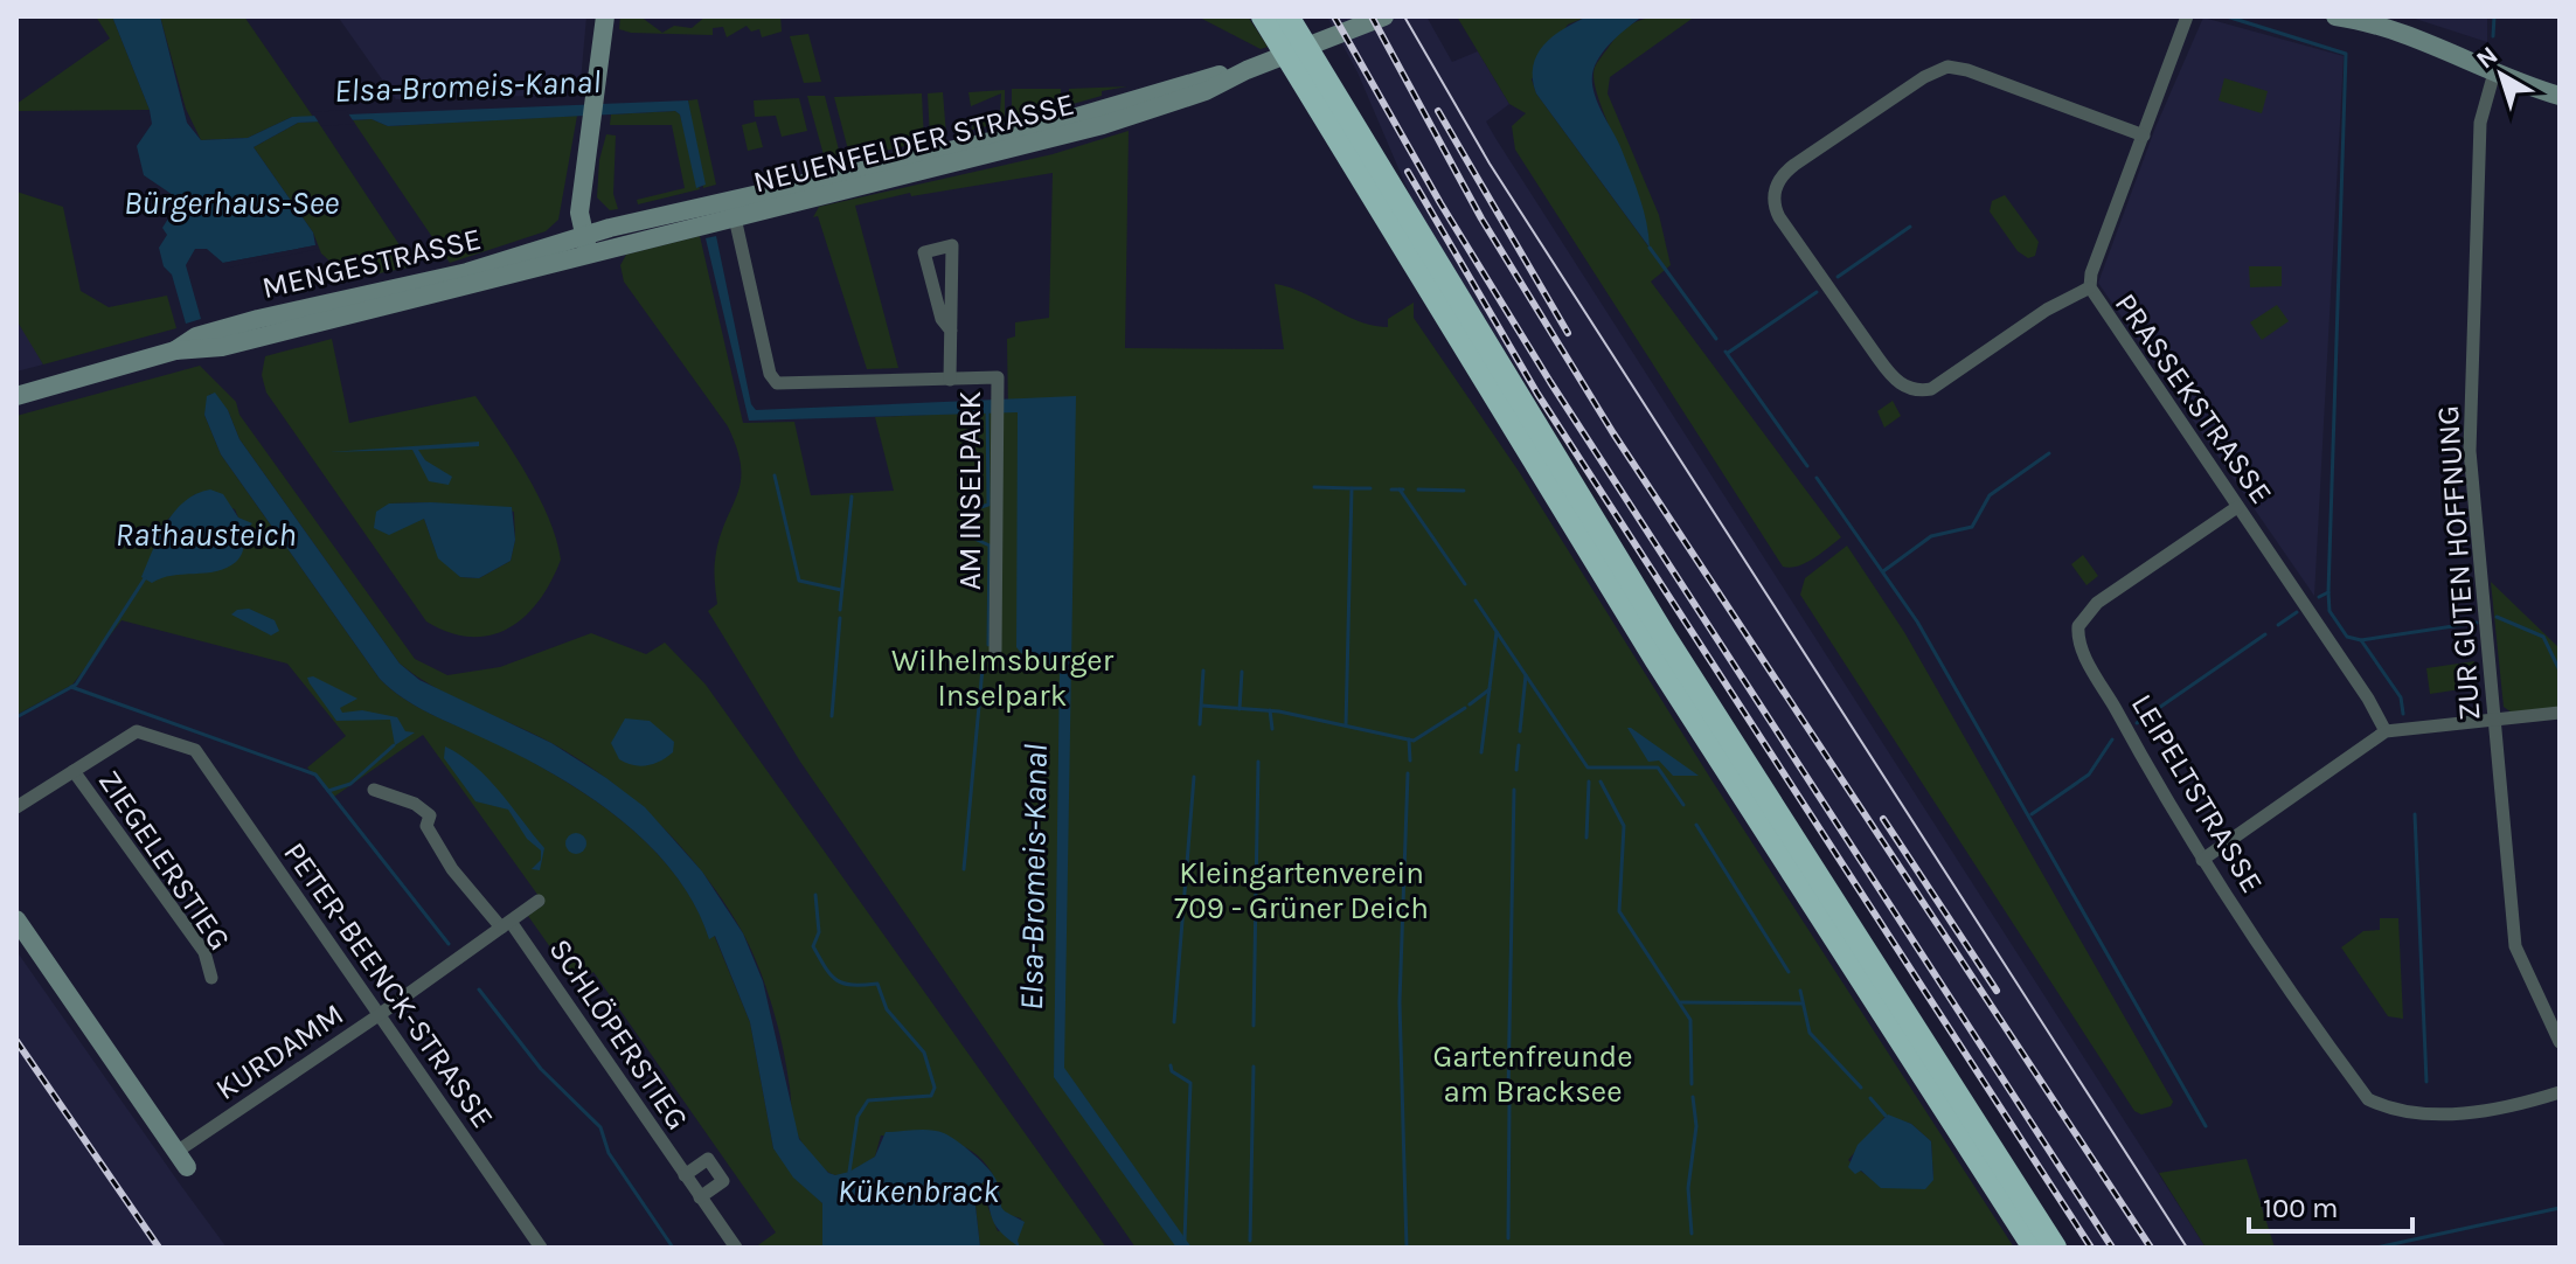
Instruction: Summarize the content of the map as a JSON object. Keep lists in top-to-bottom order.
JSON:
{
  "streets": {
    "main road": ["NEUENFELDER STRASSE", "MENGESTRASSE"],
    "street": [
      "PRASSEKSTRASSE",
      "AM INSELPARK",
      "ZUR GUTEN HOFFNUNG",
      "LEIPELTSTRASSE",
      "ZIEGELERSTIEG",
      "PETER-BEENCK-STRASSE",
      "SCHLÖPERSTIEG",
      "KURDAMM"
    ]
  },
  "crossings": [
    ["NEUENFELDER STRASSE", "MENGESTRASSE"],
    ["NEUENFELDER STRASSE", "AM INSELPARK"],
    ["PRASSEKSTRASSE", "LEIPELTSTRASSE"],
    ["ZIEGELERSTIEG", "PETER-BEENCK-STRASSE"],
    ["PETER-BEENCK-STRASSE", "KURDAMM"],
    ["SCHLÖPERSTIEG", "KURDAMM"]
  ],
  "water": [
    "Elsa-Bromeis-Kanal",
    "Bürgerhaus-See",
    "Rathausteich",
    "Kükenbrack"
  ],
  "parks": ["Wilhelmsburger Inselpark", "Kleingartenverein 709 - Grüner Deich", "Gartenfreunde am Bracksee"],
  "scale_bar": "100 m",
  "north": "top left"
}
